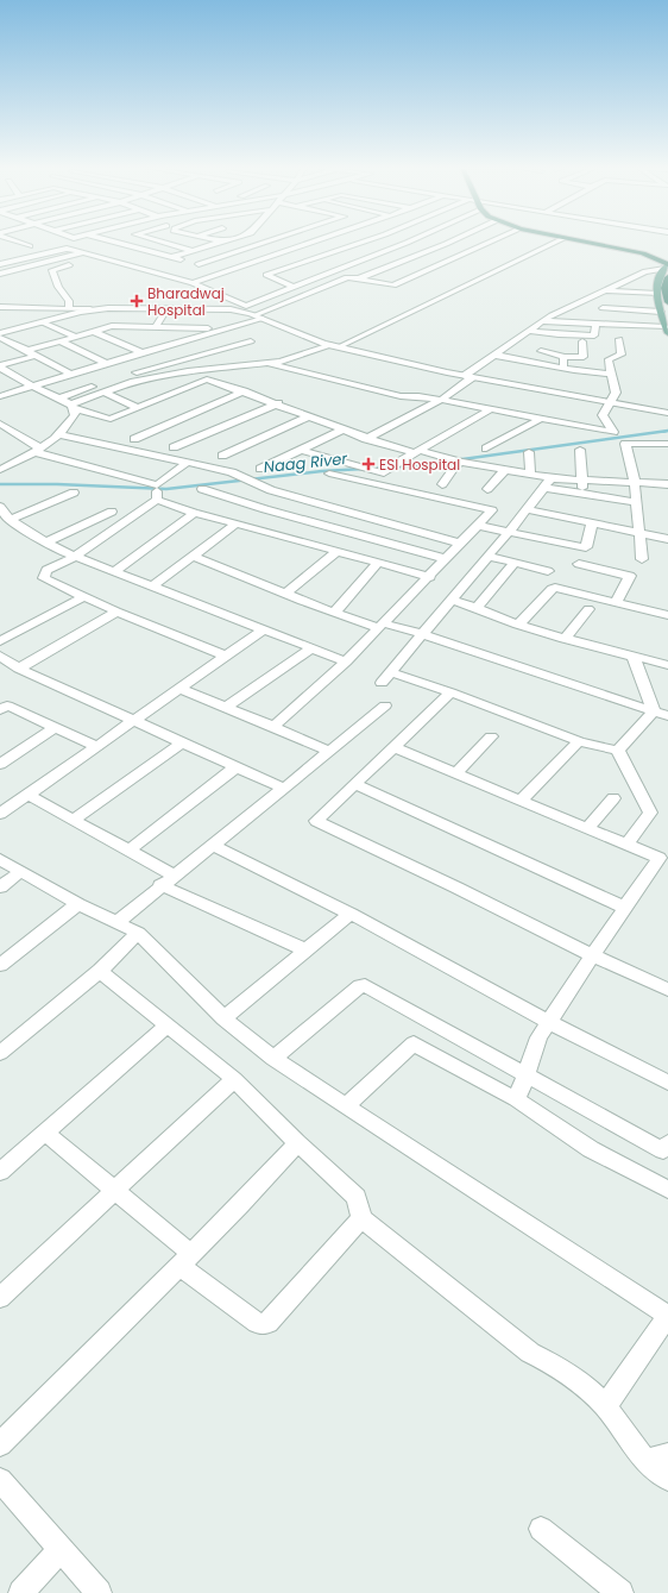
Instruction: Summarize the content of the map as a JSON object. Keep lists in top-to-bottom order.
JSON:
{
  "water": ["Naag River"],
  "places": {
    "health": ["Bharadwaj Hospital", "ESI Hospital"]
  }
}
